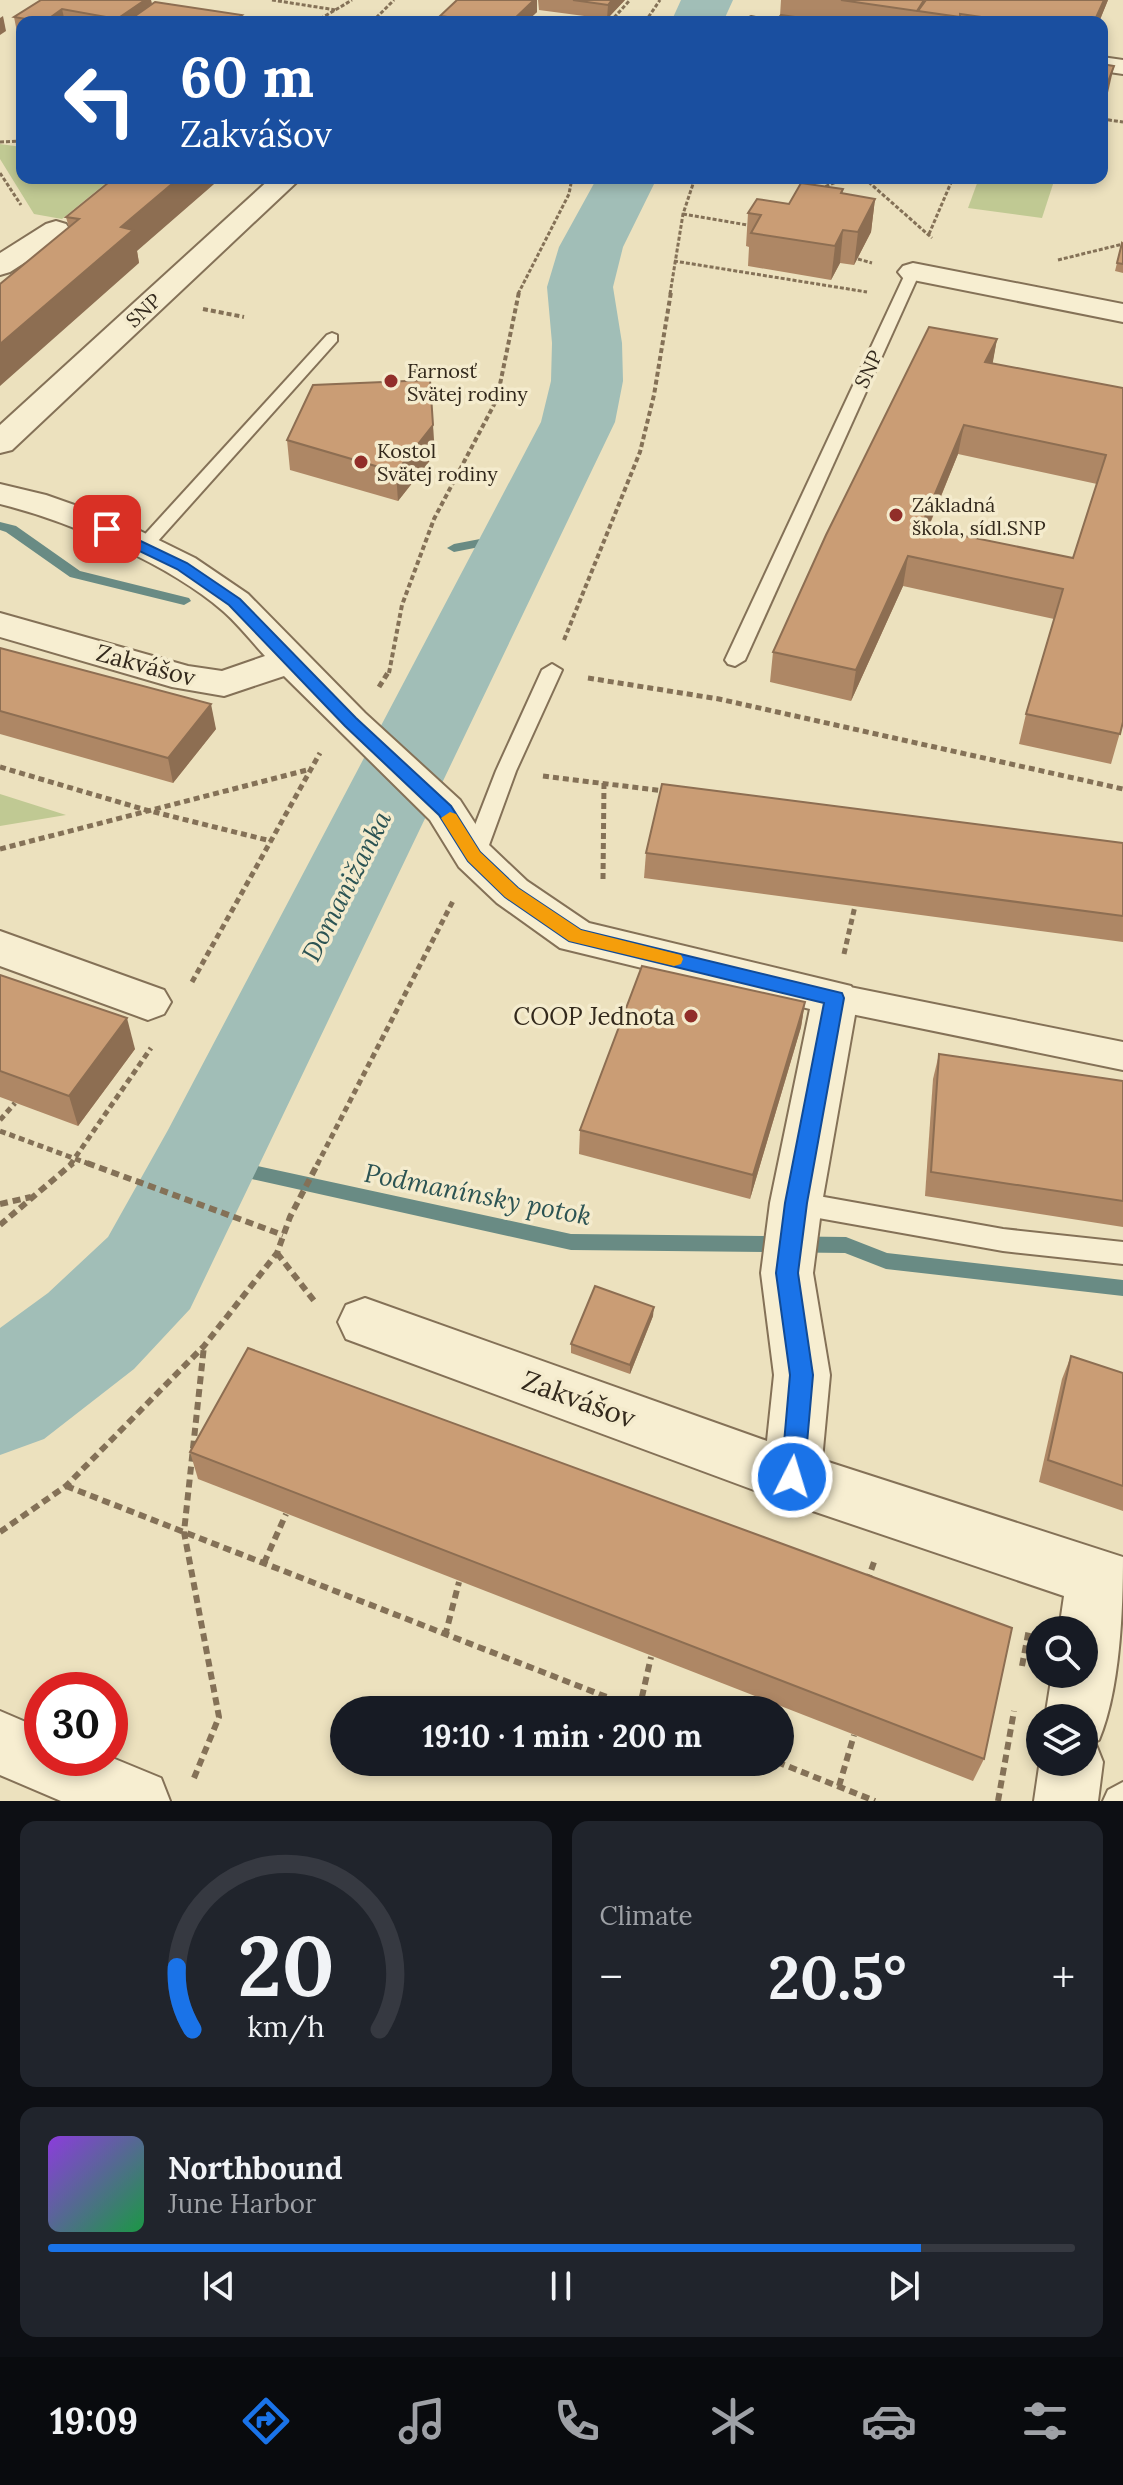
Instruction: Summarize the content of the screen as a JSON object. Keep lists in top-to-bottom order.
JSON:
{
  "streets": {
    "street": ["SNP", "Zakvášov"]
  },
  "water": ["Domanižanka", "Podmanínsky potok"],
  "places": [
    "Farnosť Svätej rodiny",
    "Kostol Svätej rodiny",
    "Základná škola, sídl.SNP",
    "COOP Jednota"
  ],
  "page": {
    "turn": ["60 m", "Zakvášov"],
    "limit": "30",
    "trip": "19:10 · 1 min · 200 m",
    "tile": "Climate",
    "heat": ["−", "20.5°", "+"],
    "song": ["Northbound", "June Harbor"],
    "tabs": "19:09",
    "gauge": ["20", "km/h"]
  }
}
